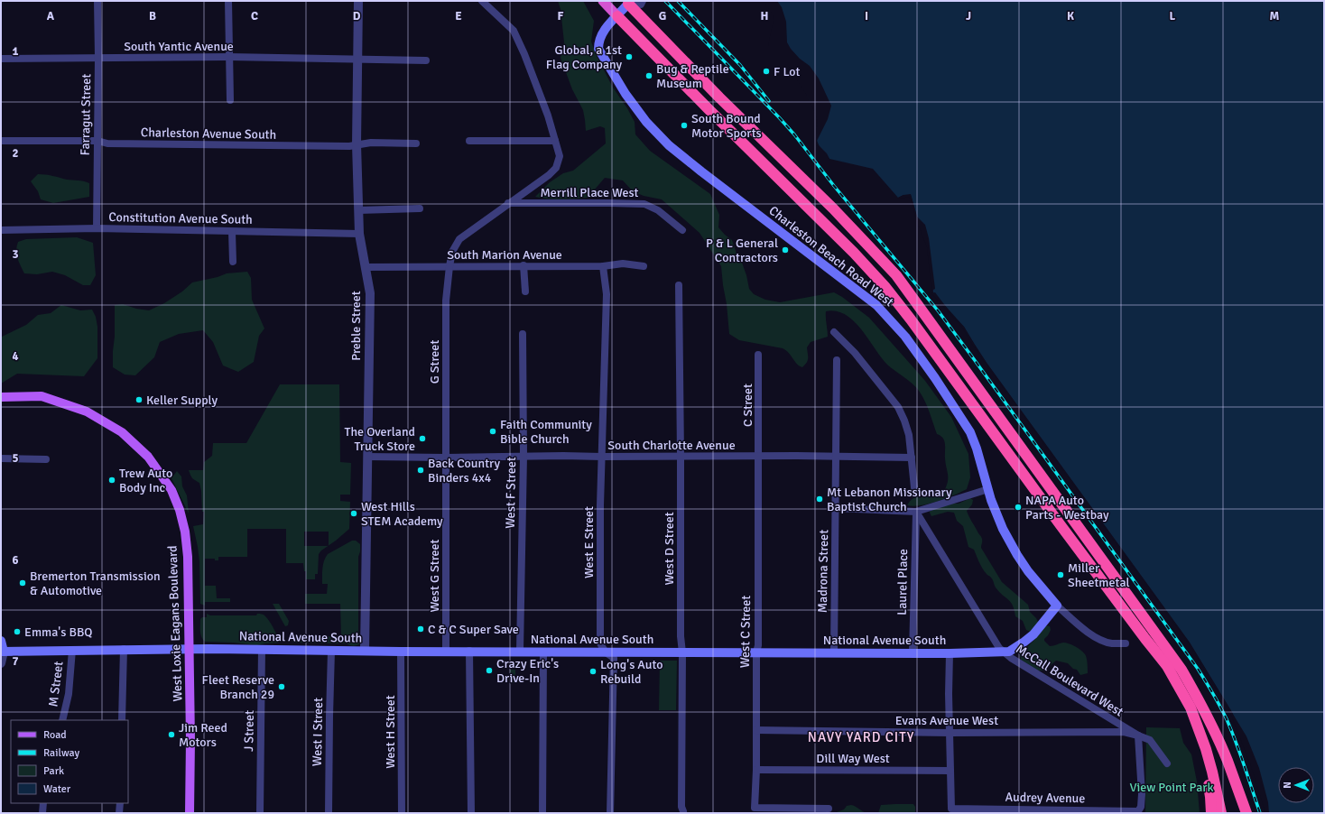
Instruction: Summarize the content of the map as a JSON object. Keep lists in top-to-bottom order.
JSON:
{
  "streets": {
    "main road": ["Charleston Beach Road West", "West Loxie Eagans Boulevard", "National Avenue South"],
    "street": [
      "South Yantic Avenue",
      "Farragut Street",
      "Charleston Avenue South",
      "Merrill Place West",
      "Constitution Avenue South",
      "South Marion Avenue",
      "Preble Street",
      "G Street",
      "C Street",
      "South Charlotte Avenue",
      "West F Street",
      "West E Street",
      "West D Street",
      "Madrona Street",
      "West G Street",
      "Laurel Place",
      "West C Street",
      "McCall Boulevard West",
      "M Street",
      "Evans Avenue West",
      "J Street",
      "West I Street",
      "West H Street",
      "Dill Way West",
      "Audrey Avenue"
    ]
  },
  "crossings": [
    ["South Yantic Avenue", "Farragut Street"],
    ["South Yantic Avenue", "Preble Street"],
    ["Farragut Street", "Charleston Avenue South"],
    ["Farragut Street", "Constitution Avenue South"],
    ["Charleston Avenue South", "Preble Street"],
    ["Merrill Place West", "G Street"],
    ["Constitution Avenue South", "Preble Street"],
    ["South Marion Avenue", "Preble Street"],
    ["South Marion Avenue", "G Street"],
    ["South Marion Avenue", "West E Street"],
    ["Charleston Beach Road West", "National Avenue South"],
    ["Preble Street", "South Charlotte Avenue"],
    ["Preble Street", "National Avenue South"],
    ["G Street", "South Charlotte Avenue"],
    ["G Street", "West G Street"],
    ["C Street", "South Charlotte Avenue"],
    ["C Street", "West C Street"],
    ["South Charlotte Avenue", "West F Street"],
    ["South Charlotte Avenue", "West E Street"],
    ["South Charlotte Avenue", "West D Street"],
    ["South Charlotte Avenue", "Madrona Street"],
    ["South Charlotte Avenue", "West G Street"],
    ["South Charlotte Avenue", "West C Street"],
    ["West F Street", "National Avenue South"],
    ["West E Street", "National Avenue South"],
    ["West D Street", "National Avenue South"],
    ["Madrona Street", "National Avenue South"],
    ["West G Street", "National Avenue South"],
    ["Laurel Place", "National Avenue South"],
    ["Laurel Place", "McCall Boulevard West"],
    ["West Loxie Eagans Boulevard", "National Avenue South"],
    ["West C Street", "National Avenue South"],
    ["West C Street", "Evans Avenue West"],
    ["West C Street", "Dill Way West"],
    ["National Avenue South", "McCall Boulevard West"],
    ["National Avenue South", "M Street"],
    ["National Avenue South", "J Street"],
    ["National Avenue South", "West I Street"],
    ["National Avenue South", "West H Street"],
    ["McCall Boulevard West", "Evans Avenue West"],
    ["McCall Boulevard West", "Audrey Avenue"],
    ["Evans Avenue West", "Audrey Avenue"],
    ["Dill Way West", "Audrey Avenue"]
  ],
  "districts": ["NAVY YARD CITY"],
  "parks": ["View Point Park"],
  "places": [
    "Global, a 1st Flag Company",
    "F Lot",
    "Bug & Reptile Museum",
    "South Bound Motor Sports",
    "P & L General Contractors",
    "Keller Supply",
    "Faith Community Bible Church",
    "The Overland Truck Store",
    "Back Country Binders 4x4",
    "Trew Auto Body Inc",
    "Mt Lebanon Missionary Baptist Church",
    "NAPA Auto Parts - Westbay",
    "West Hills STEM Academy",
    "Miller Sheetmetal",
    "Bremerton Transmission & Automotive",
    "C & C Super Save",
    "Emma's BBQ",
    "Crazy Eric's Drive-In",
    "Long's Auto Rebuild",
    "Fleet Reserve Branch 29",
    "Jim Reed Motors"
  ],
  "legend": [
    "Road",
    "Railway",
    "Park",
    "Water"
  ],
  "north": "left",
  "grid": {
    "columns": [
      "A",
      "B",
      "C",
      "D",
      "E",
      "F",
      "G",
      "H",
      "I",
      "J",
      "K",
      "L",
      "M"
    ],
    "rows": [
      "1",
      "2",
      "3",
      "4",
      "5",
      "6",
      "7"
    ]
  }
}
